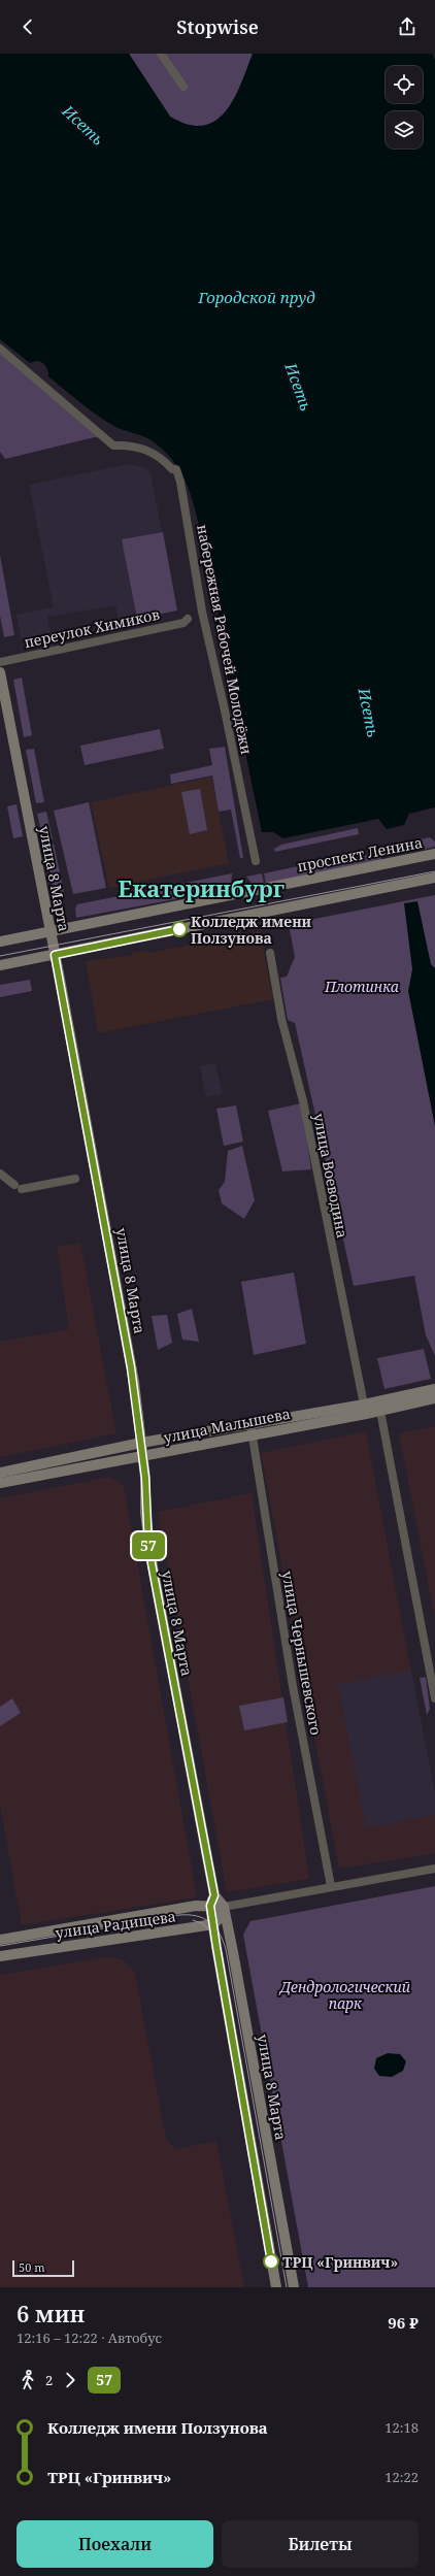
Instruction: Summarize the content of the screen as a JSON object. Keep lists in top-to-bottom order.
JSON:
{
  "streets": {
    "main road": [
      "проспект Ленина",
      "улица 8 Марта",
      "улица Малышева",
      "улица Радищева"
    ],
    "street": [
      "переулок Химиков",
      "набережная Рабочей Молодёжи",
      "улица Воеводина",
      "улица Чернышевского"
    ]
  },
  "crossings": [
    ["проспект Ленина", "улица 8 Марта"],
    ["улица 8 Марта", "улица Малышева"],
    ["улица 8 Марта", "улица Радищева"],
    ["улица Воеводина", "улица Малышева"],
    ["улица Малышева", "улица Чернышевского"],
    ["улица Чернышевского", "улица Радищева"]
  ],
  "districts": ["Екатеринбург"],
  "water": ["Исеть", "Городской пруд"],
  "parks": ["Плотинка", "Дендрологический парк"],
  "places": ["Колледж имени Ползунова", "ТРЦ «Гринвич»"],
  "lines": ["bus line 57"],
  "scale_bar": "50 m",
  "page": {
    "header": "Stopwise",
    "on_map": "57",
    "scale": "50 m",
    "heading": ["6 мин", "12:16 – 12:22 · Автобус", "96 ₽"],
    "legs": ["2", "57"],
    "list": [
      {
        "name": "Колледж имени Ползунова",
        "value": "12:18"
      },
      {
        "name": "ТРЦ «Гринвич»",
        "value": "12:22"
      }
    ],
    "buttons": ["Поехали", "Билеты"]
  }
}
